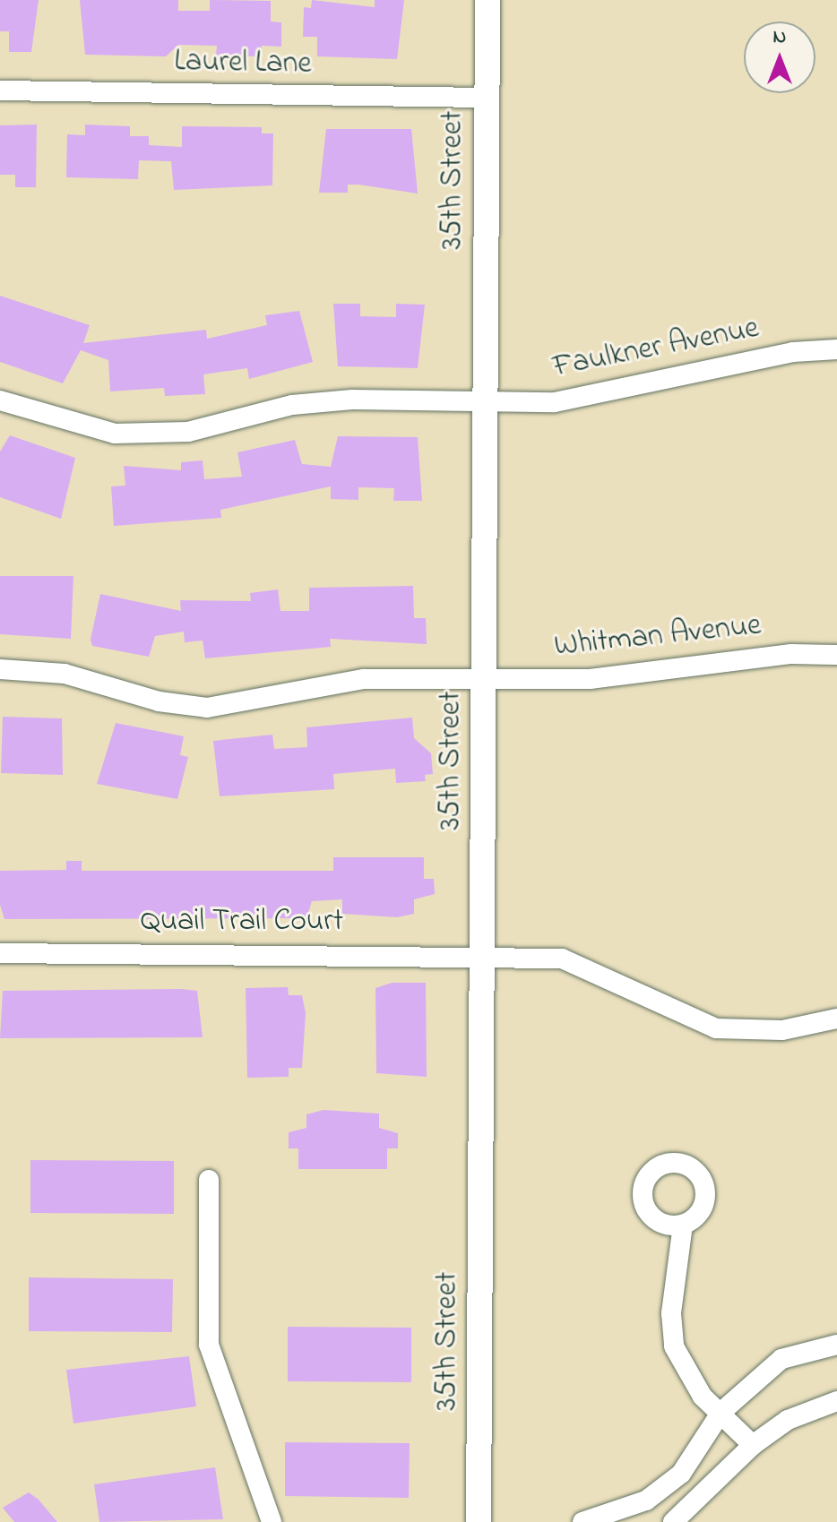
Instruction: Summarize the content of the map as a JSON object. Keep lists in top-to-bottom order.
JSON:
{
  "streets": {
    "street": [
      "Laurel Lane",
      "35th Street",
      "Faulkner Avenue",
      "Whitman Avenue",
      "Quail Trail Court"
    ]
  },
  "crossings": [
    ["Laurel Lane", "35th Street"],
    ["35th Street", "Faulkner Avenue"],
    ["35th Street", "Whitman Avenue"],
    ["35th Street", "Quail Trail Court"]
  ],
  "north": "top"
}
